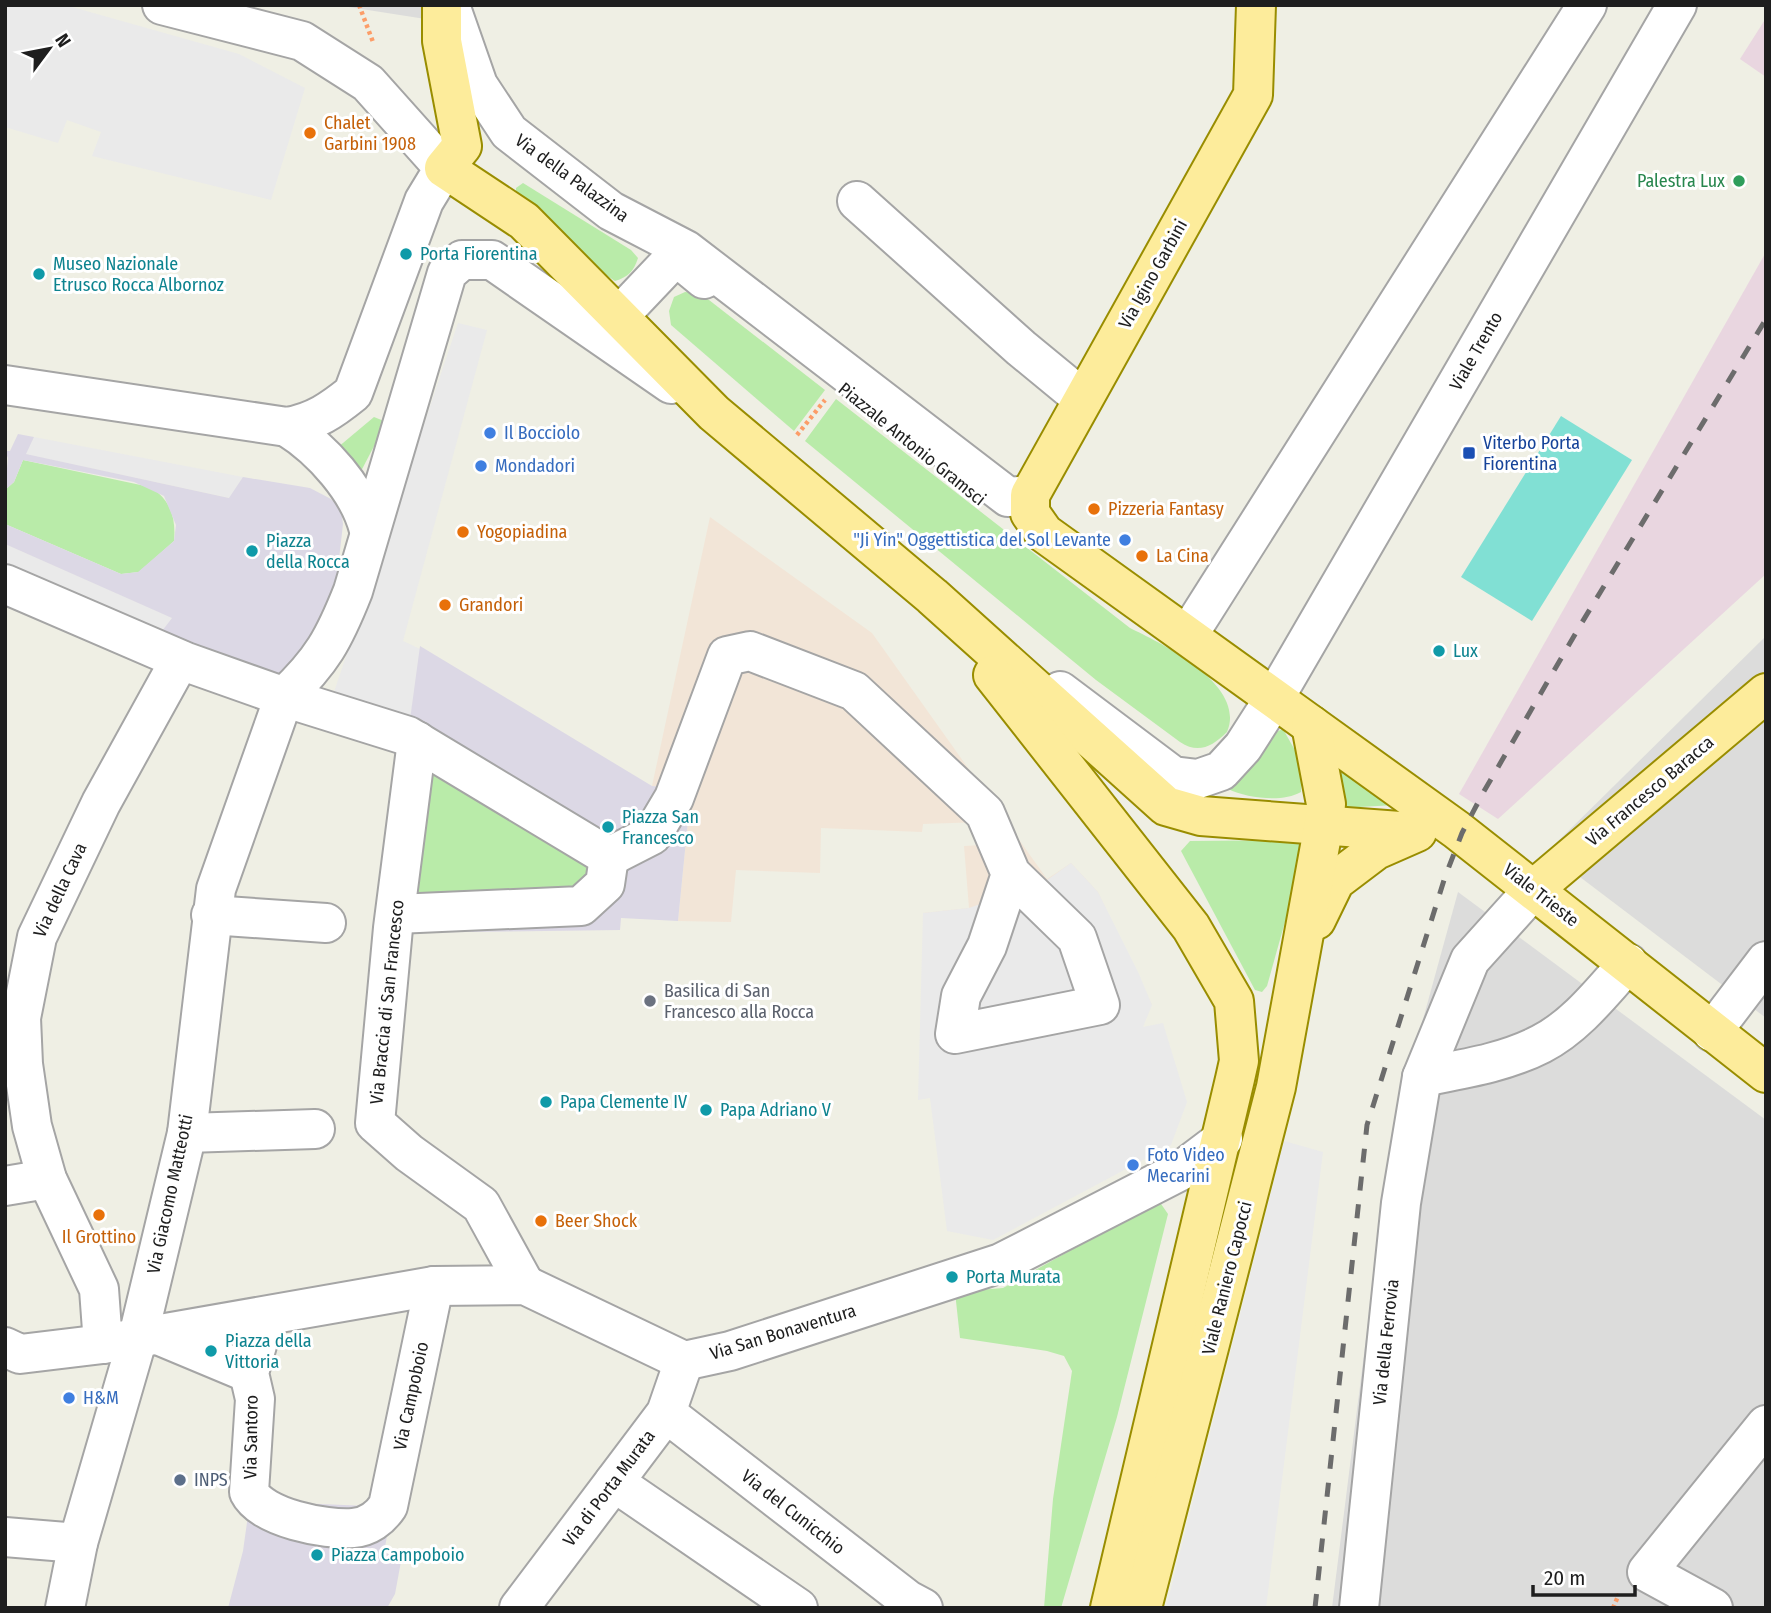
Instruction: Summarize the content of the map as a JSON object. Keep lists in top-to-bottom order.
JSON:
{
  "streets": {
    "main road": [
      "Via Igino Garbini",
      "Piazzale Antonio Gramsci",
      "Via Francesco Baracca",
      "Viale Trieste",
      "Viale Raniero Capocci"
    ],
    "street": [
      "Via della Palazzina",
      "Viale Trento",
      "Via della Cava",
      "Via Braccia di San Francesco",
      "Via Giacomo Matteotti",
      "Via San Bonaventura",
      "Via della Ferrovia",
      "Via Campoboio",
      "Via Santoro",
      "Via di Porta Murata",
      "Via del Cunicchio"
    ]
  },
  "crossings": [
    ["Via della Palazzina", "Piazzale Antonio Gramsci"],
    ["Via Igino Garbini", "Piazzale Antonio Gramsci"],
    ["Viale Trento", "Piazzale Antonio Gramsci"],
    ["Piazzale Antonio Gramsci", "Viale Trieste"],
    ["Via Francesco Baracca", "Viale Trieste"],
    ["Via Francesco Baracca", "Via della Ferrovia"],
    ["Via della Cava", "Via Giacomo Matteotti"],
    ["Viale Trieste", "Via della Ferrovia"],
    ["Viale Raniero Capocci", "Via San Bonaventura"],
    ["Via San Bonaventura", "Via di Porta Murata"],
    ["Via Campoboio", "Via Santoro"],
    ["Via di Porta Murata", "Via del Cunicchio"]
  ],
  "places": {
    "other": [
      "Chalet Garbini 1908",
      "Palestra Lux",
      "Porta Fiorentina",
      "Museo Nazionale Etrusco Rocca Albornoz",
      "Il Bocciolo",
      "Mondadori",
      "Pizzeria Fantasy",
      "Yogopiadina",
      "\"Ji Yin\" Oggettistica del Sol Levante",
      "Piazza della Rocca",
      "La Cina",
      "Grandori",
      "Lux",
      "Piazza San Francesco",
      "Basilica di San Francesco alla Rocca",
      "Papa Clemente IV",
      "Papa Adriano V",
      "Foto Video Mecarini",
      "Il Grottino",
      "Beer Shock",
      "Porta Murata",
      "Piazza della Vittoria",
      "H&M",
      "INPS",
      "Piazza Campoboio"
    ],
    "transit": ["Viterbo Porta Fiorentina"]
  },
  "scale_bar": "20 m",
  "north": "top right"
}
